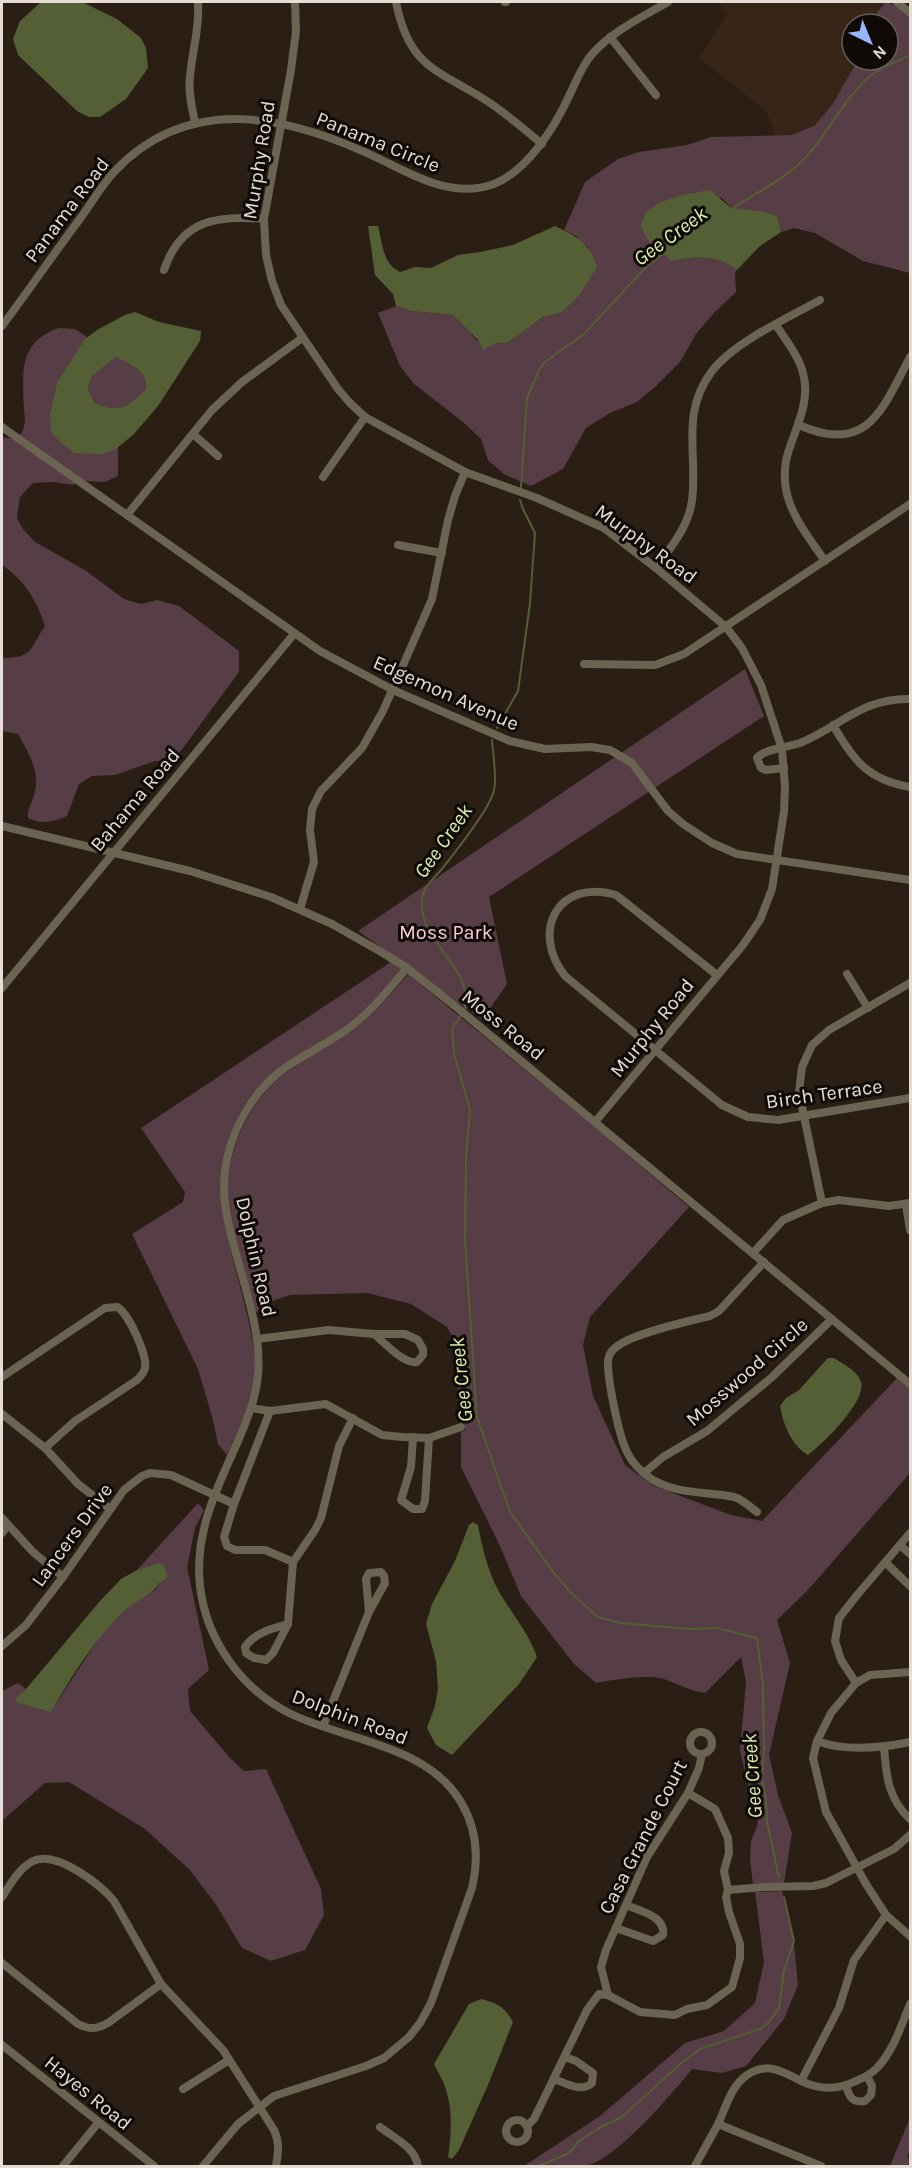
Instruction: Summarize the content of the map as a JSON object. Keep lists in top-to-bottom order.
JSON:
{
  "streets": {
    "street": [
      "Panama Circle",
      "Murphy Road",
      "Panama Road",
      "Edgemon Avenue",
      "Bahama Road",
      "Moss Road",
      "Birch Terrace",
      "Dolphin Road",
      "Mosswood Circle",
      "Lancers Drive",
      "Casa Grande Court",
      "Hayes Road"
    ]
  },
  "crossings": [
    ["Panama Circle", "Murphy Road"],
    ["Panama Circle", "Panama Road"],
    ["Murphy Road", "Panama Road"],
    ["Murphy Road", "Edgemon Avenue"],
    ["Murphy Road", "Moss Road"],
    ["Murphy Road", "Birch Terrace"],
    ["Edgemon Avenue", "Bahama Road"],
    ["Bahama Road", "Moss Road"],
    ["Moss Road", "Dolphin Road"],
    ["Moss Road", "Mosswood Circle"],
    ["Dolphin Road", "Lancers Drive"]
  ],
  "water": ["Gee Creek"],
  "parks": ["Moss Park"],
  "north": "bottom right"
}
